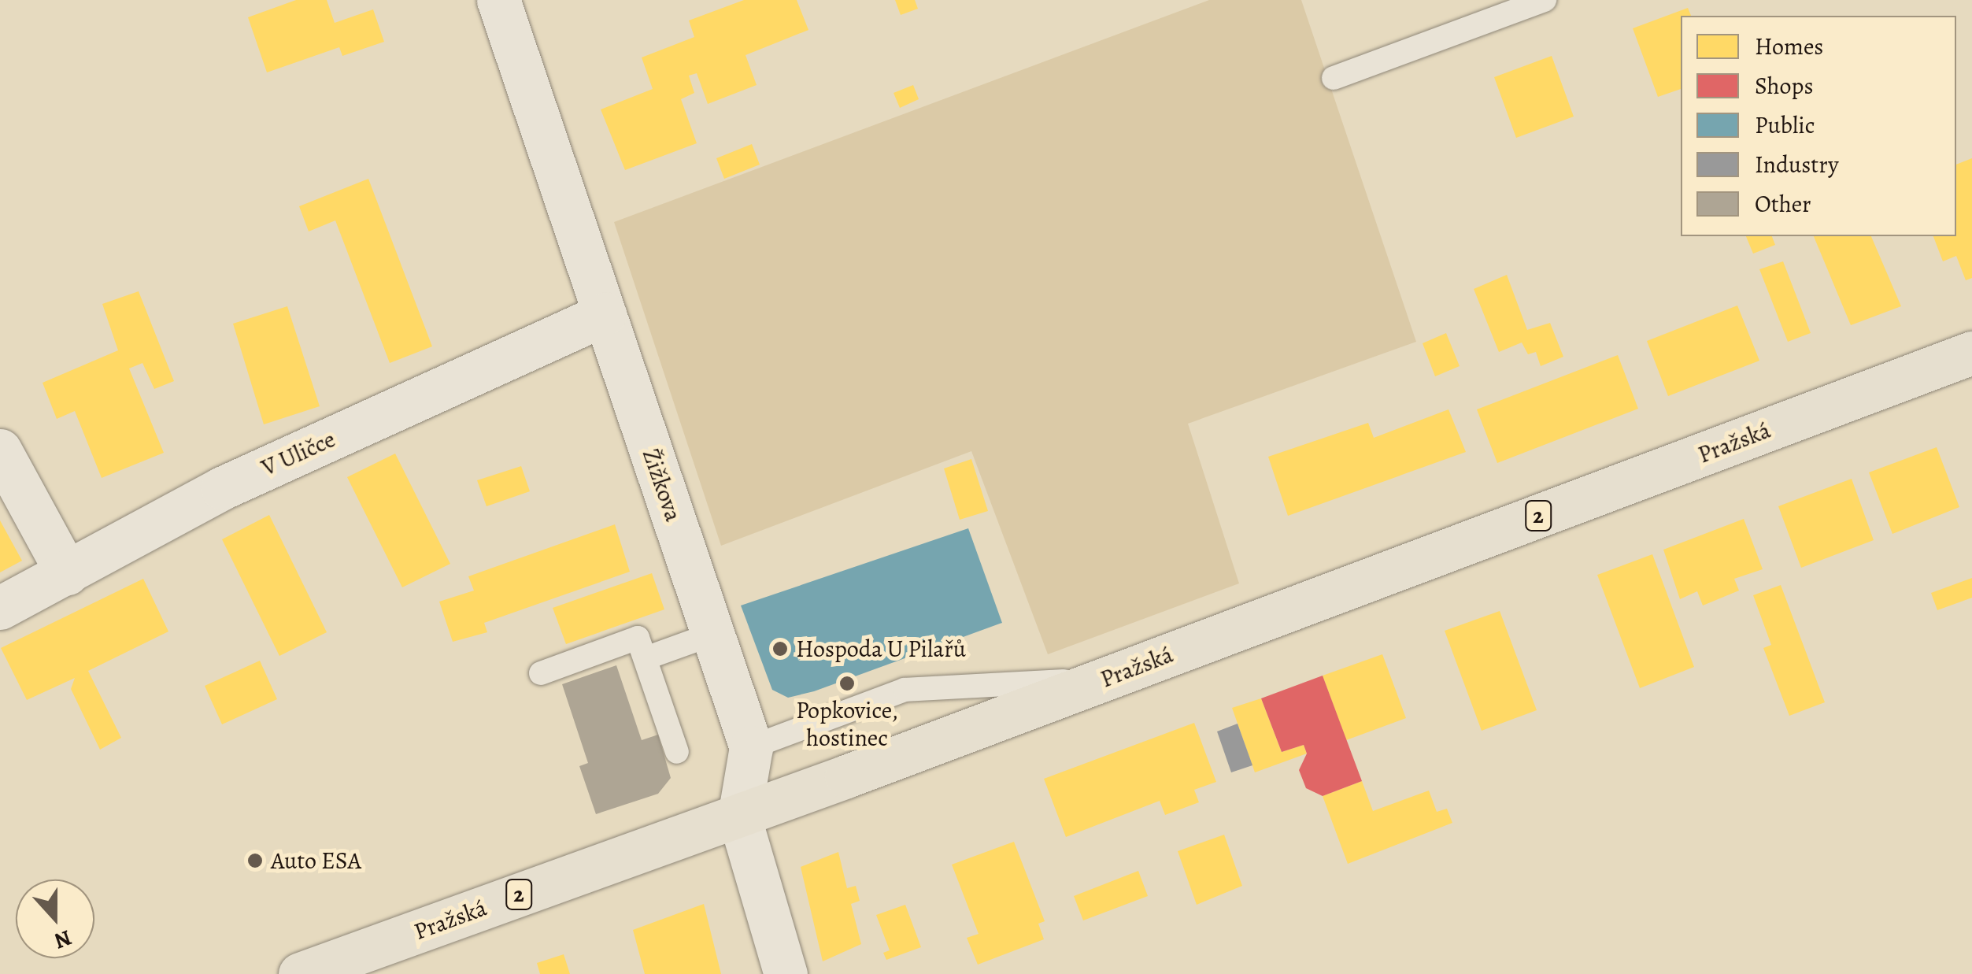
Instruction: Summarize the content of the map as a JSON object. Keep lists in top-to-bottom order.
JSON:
{
  "streets": {
    "main road": ["Pražská", "2"],
    "street": ["V Uličce", "Žižkova"]
  },
  "crossings": [
    ["Pražská", "Žižkova"],
    ["V Uličce", "Žižkova"]
  ],
  "places": ["Hospoda U Pilařů", "Popkovice, hostinec", "Auto ESA"],
  "legend": [
    "Homes",
    "Shops",
    "Public",
    "Industry",
    "Other"
  ],
  "north": "bottom"
}
